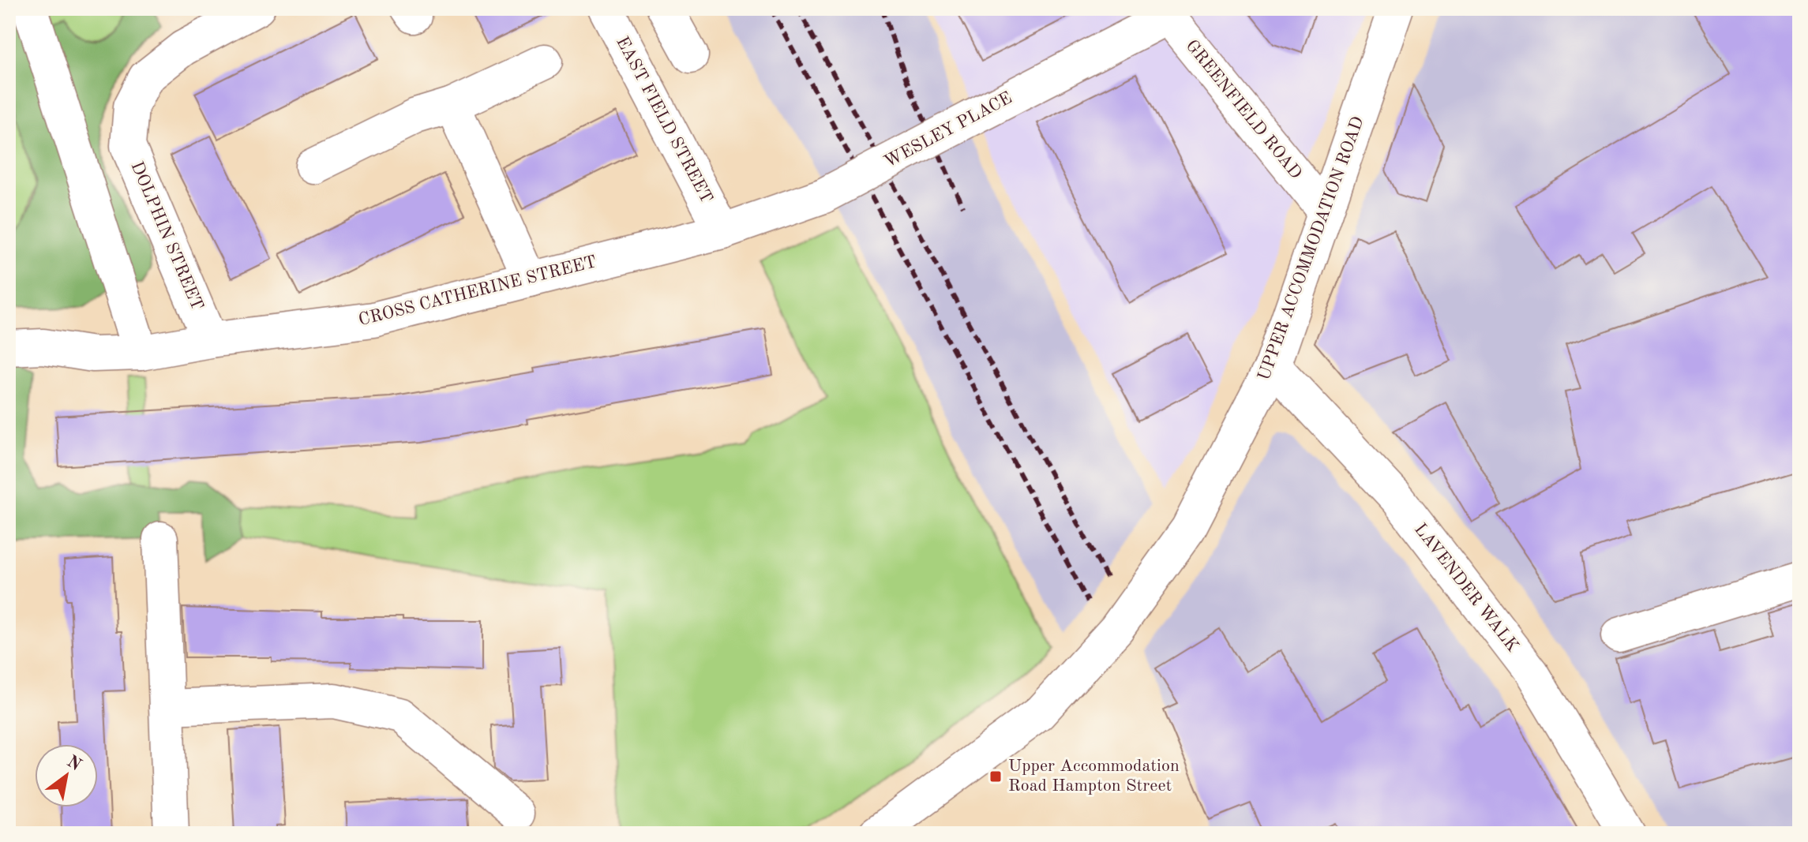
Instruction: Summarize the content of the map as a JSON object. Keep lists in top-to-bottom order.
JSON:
{
  "streets": {
    "street": [
      "GREENFIELD ROAD",
      "EAST FIELD STREET",
      "WESLEY PLACE",
      "DOLPHIN STREET",
      "UPPER ACCOMMODATION ROAD",
      "CROSS CATHERINE STREET",
      "LAVENDER WALK"
    ]
  },
  "crossings": [
    ["GREENFIELD ROAD", "WESLEY PLACE"],
    ["GREENFIELD ROAD", "UPPER ACCOMMODATION ROAD"],
    ["EAST FIELD STREET", "WESLEY PLACE"],
    ["EAST FIELD STREET", "CROSS CATHERINE STREET"],
    ["WESLEY PLACE", "CROSS CATHERINE STREET"],
    ["DOLPHIN STREET", "CROSS CATHERINE STREET"],
    ["UPPER ACCOMMODATION ROAD", "LAVENDER WALK"]
  ],
  "places": {
    "transit": ["Upper Accommodation Road Hampton Street"]
  },
  "north": "top right"
}
